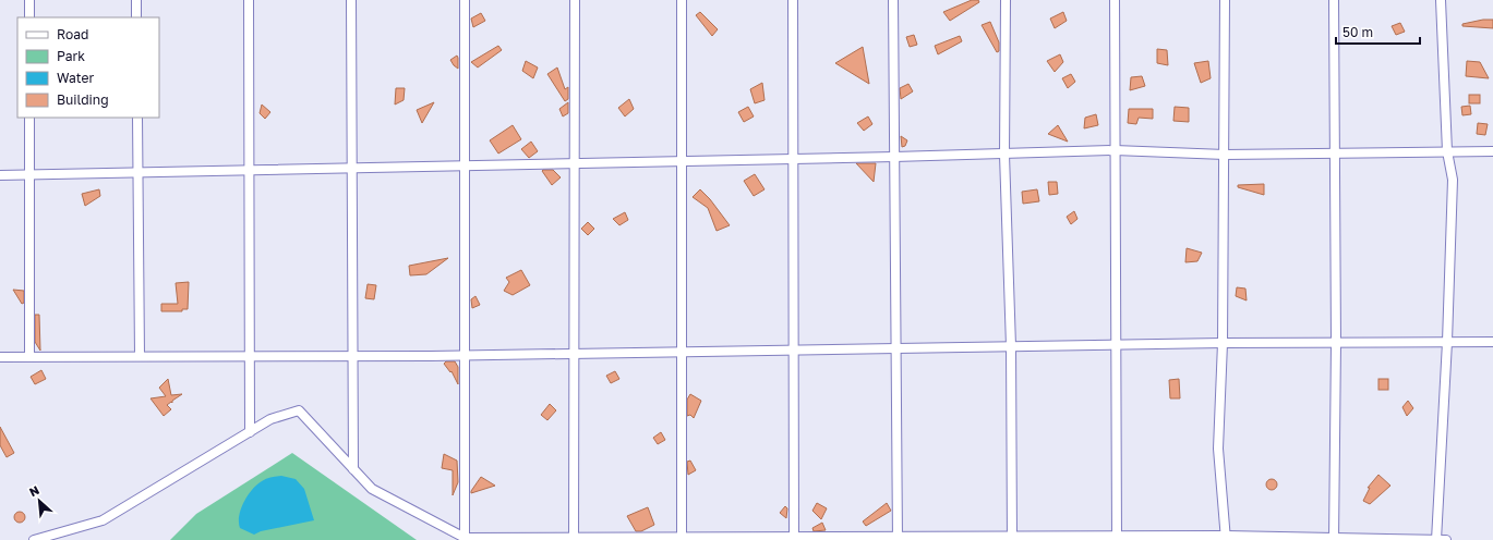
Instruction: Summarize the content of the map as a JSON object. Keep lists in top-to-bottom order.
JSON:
{
  "legend": [
    "Road",
    "Park",
    "Water",
    "Building"
  ],
  "scale_bar": "50 m",
  "north": "top left"
}
